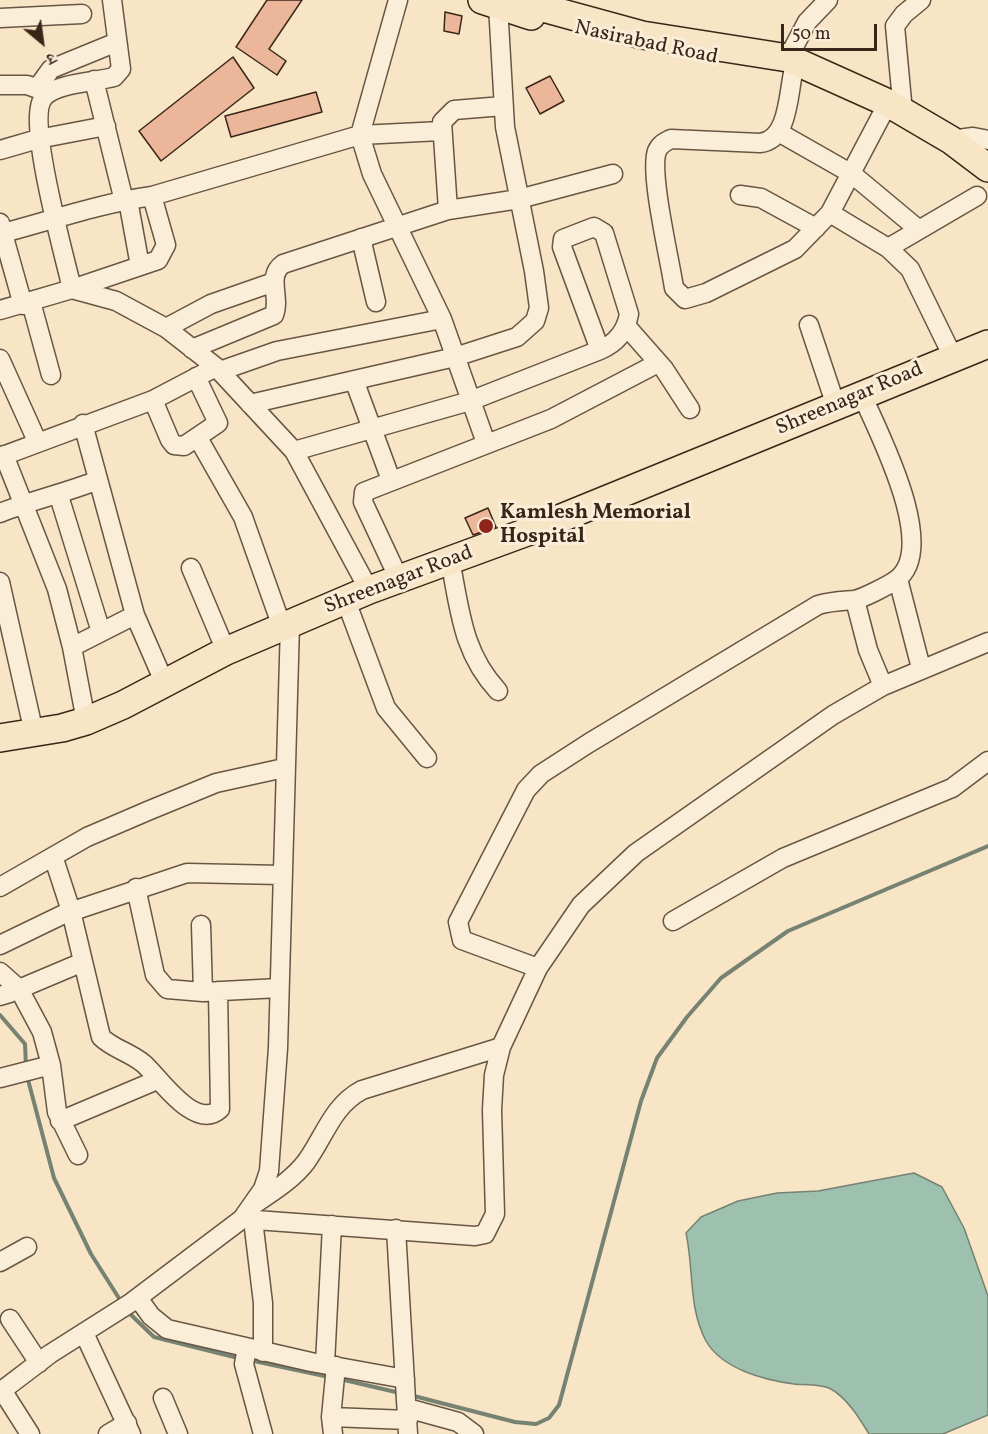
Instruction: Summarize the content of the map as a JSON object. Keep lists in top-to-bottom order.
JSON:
{
  "streets": {
    "highway": ["Nasirabad Road", "Shreenagar Road"]
  },
  "places": ["Kamlesh Memorial Hospital"],
  "scale_bar": "50 m",
  "north": "bottom right"
}
